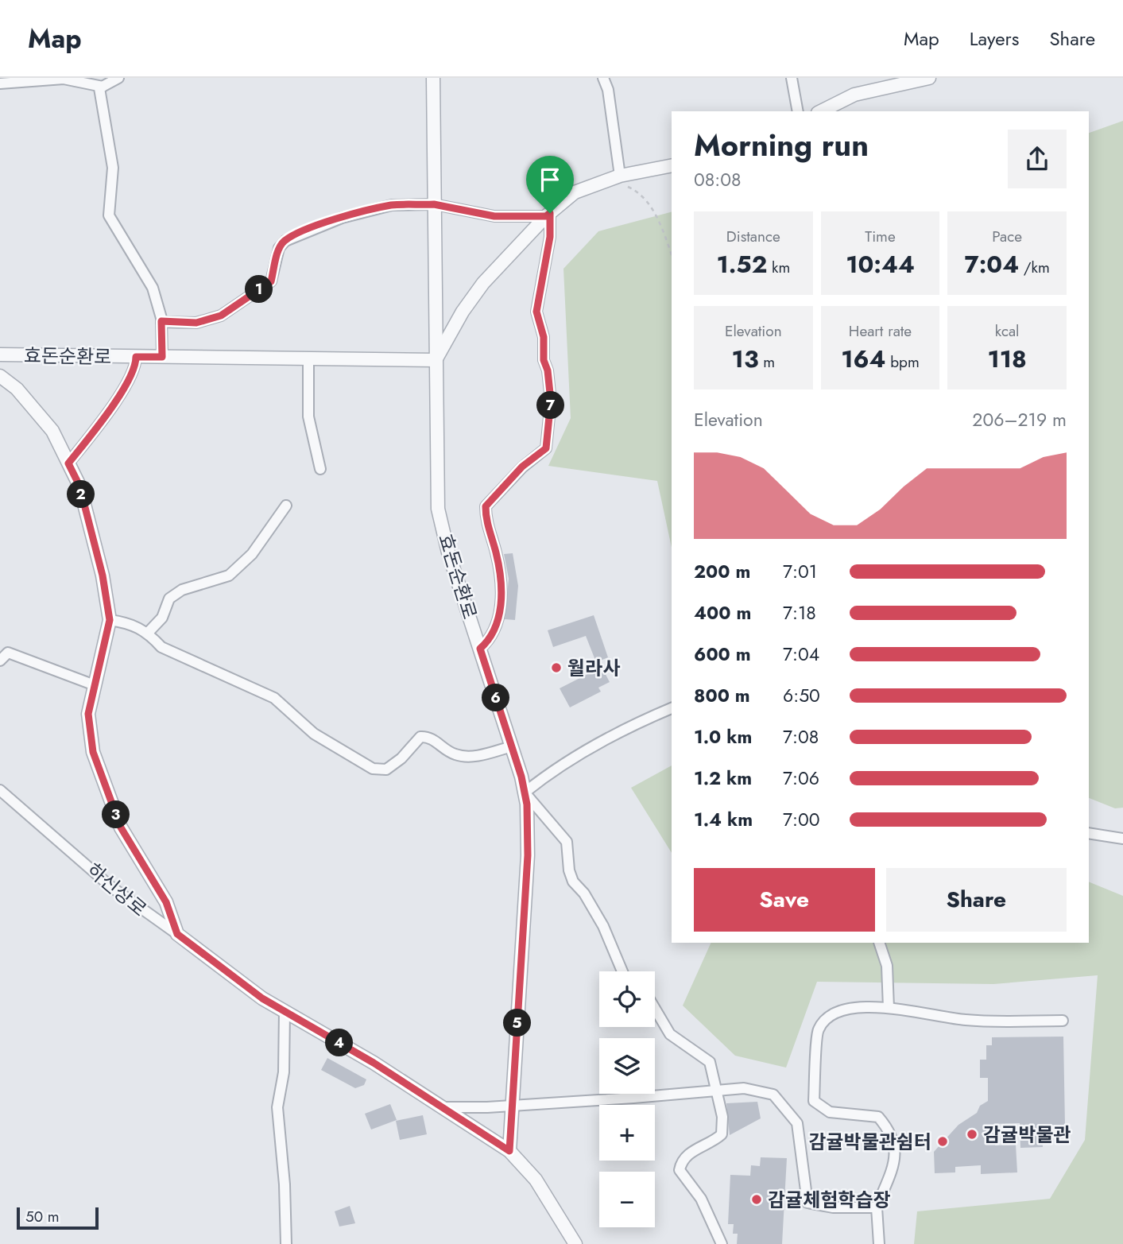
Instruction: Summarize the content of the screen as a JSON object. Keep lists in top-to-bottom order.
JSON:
{
  "streets": {
    "street": ["효돈순환로", "하신상로"]
  },
  "crossings": [
    ["효돈순환로", "하신상로"]
  ],
  "places": [
    "월라사",
    "감귤박물관",
    "감귤박물관쉼터",
    "감귤체험학습장"
  ],
  "scale_bar": "50 m",
  "page": {
    "header": "Map",
    "nav": ["Map", "Layers", "Share"],
    "heading": ["Morning run", "08:08"],
    "stats": [
      ["Distance", "1.52 km"],
      ["Time", "10:44"],
      ["Pace", "7:04 /km"],
      ["Elevation", "13 m"],
      ["Heart rate", "164 bpm"],
      ["kcal", "118"]
    ],
    "pins": [
      "1",
      "7",
      "2",
      "6",
      "3",
      "5",
      "4"
    ],
    "chart": ["Elevation", "206–219 m"],
    "list": [
      {
        "name": "200 m",
        "note": "7:01"
      },
      {
        "name": "400 m",
        "note": "7:18"
      },
      {
        "name": "600 m",
        "note": "7:04"
      },
      {
        "name": "800 m",
        "note": "6:50"
      },
      {
        "name": "1.0 km",
        "note": "7:08"
      },
      {
        "name": "1.2 km",
        "note": "7:06"
      },
      {
        "name": "1.4 km",
        "note": "7:00"
      }
    ],
    "buttons": ["Save", "Share"],
    "map_buttons": ["+", "−"],
    "scale": "50 m"
  }
}
